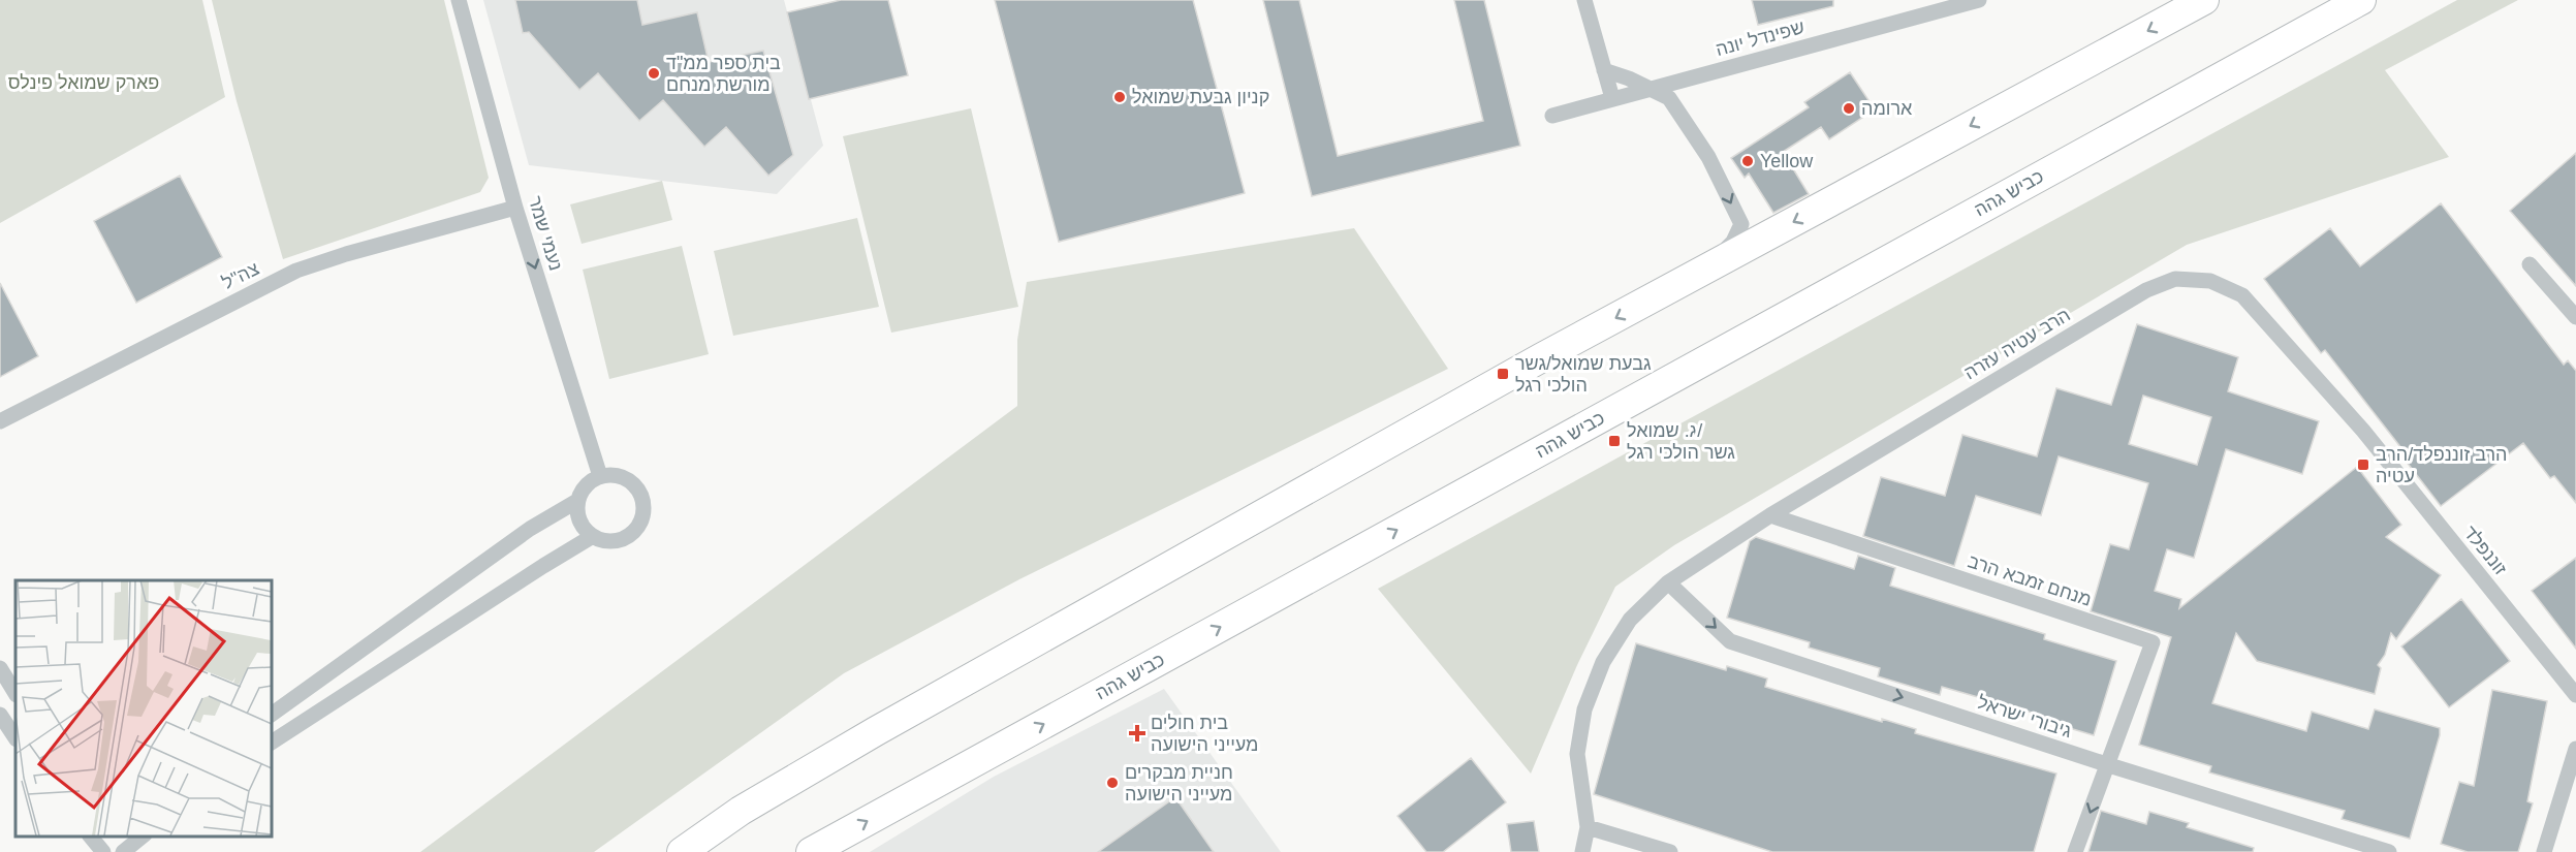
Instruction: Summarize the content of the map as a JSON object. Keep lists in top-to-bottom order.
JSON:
{
  "streets": {
    "highway": ["כביש גהה"],
    "street": [
      "שפינדל יונה",
      "נעמי שמר",
      "צה\"ל",
      "הרב עטיה עזרה",
      "זוננפלד",
      "מנחם זמבא הרב",
      "גיבורי ישראל"
    ]
  },
  "crossings": [
    ["נעמי שמר", "צה\"ל"],
    ["הרב עטיה עזרה", "זוננפלד"],
    ["הרב עטיה עזרה", "מנחם זמבא הרב"],
    ["הרב עטיה עזרה", "גיבורי ישראל"],
    ["מנחם זמבא הרב", "גיבורי ישראל"]
  ],
  "one_way": ["נעמי שמר", "גיבורי ישראל"],
  "parks": ["פארק שמואל פינלס"],
  "places": {
    "other": [
      "בית ספר ממ\"ד מורשת מנחם",
      "קניון גבעת שמואל",
      "ארומה",
      "Yellow",
      "חניית מבקרים מעייני הישועה"
    ],
    "transit": ["גבעת שמואל/גשר הולכי רגל", "ג. שמואל/ גשר הולכי רגל", "הרב זוננפלד/הרב עטיה"],
    "health": ["בית חולים מעייני הישועה"]
  }
}
